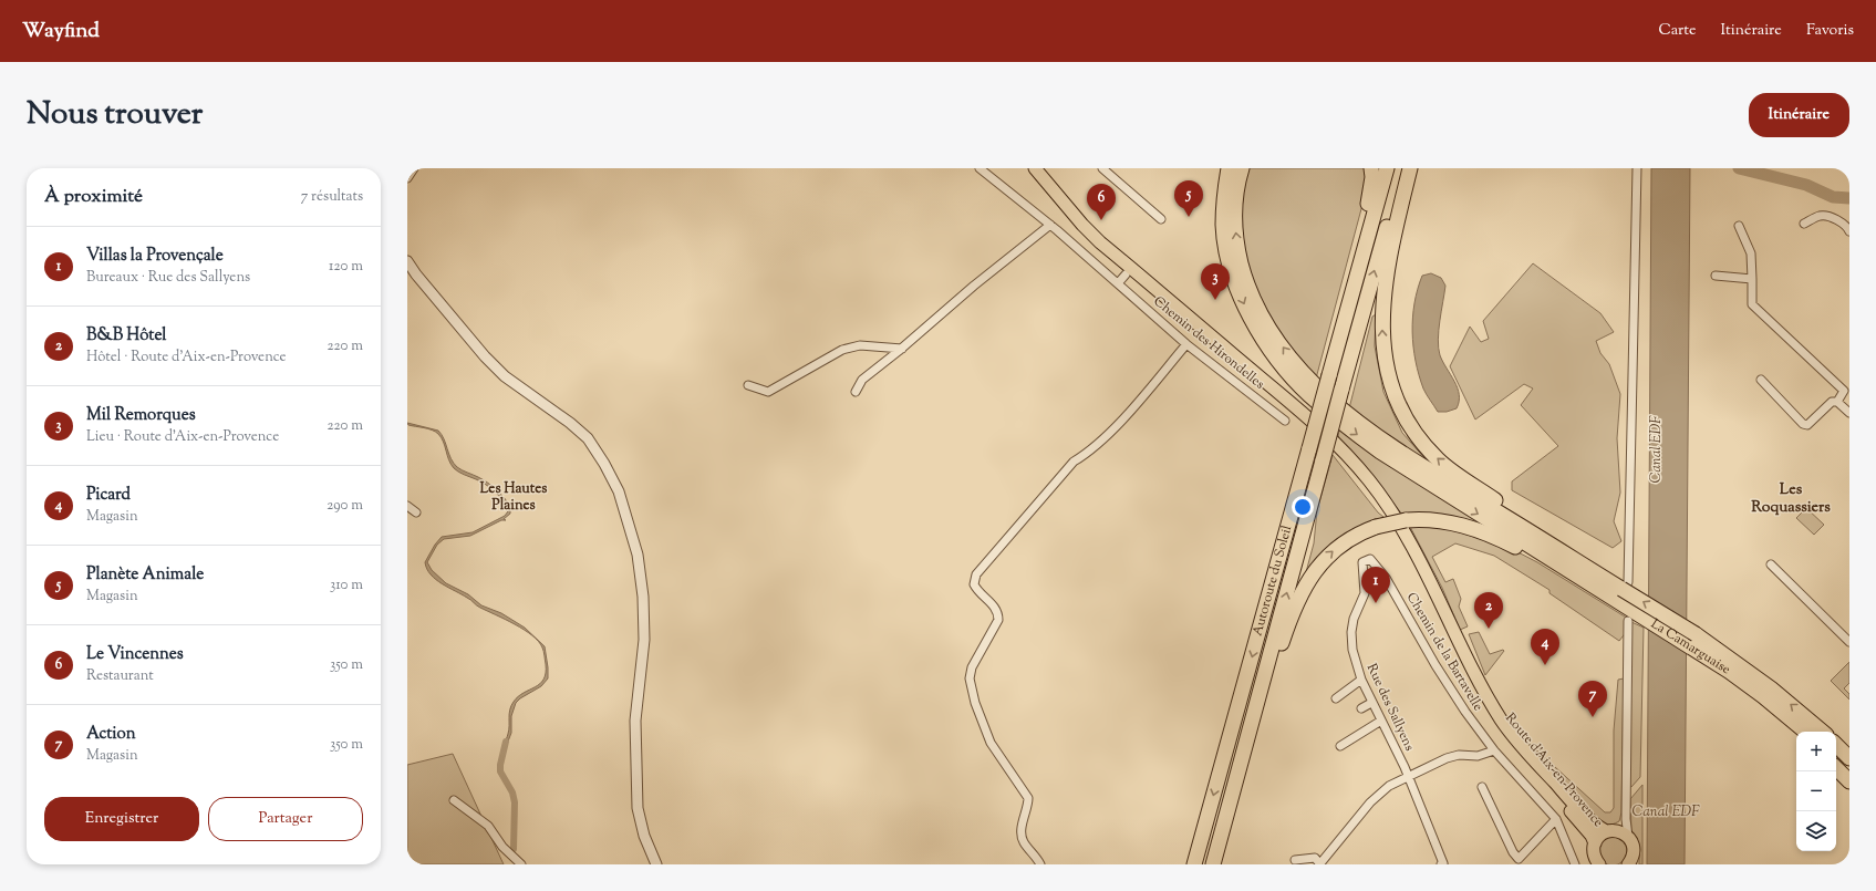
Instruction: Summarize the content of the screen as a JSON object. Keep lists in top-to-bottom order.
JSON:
{
  "streets": {
    "highway": ["Autoroute du Soleil", "La Camarguaise"],
    "main road": ["Route d'Aix-en-Provence"],
    "street": ["Chemin des Hirondelles", "Chemin de la Bartavelle", "Rue des Sallyens"]
  },
  "crossings": [
    ["Chemin des Hirondelles", "Route d'Aix-en-Provence"],
    ["Chemin de la Bartavelle", "Rue des Sallyens"]
  ],
  "districts": ["Les Hautes Plaines", "Les Roquassiers"],
  "water": ["Canal EDF"],
  "page": {
    "header": "Wayfind",
    "nav": ["Carte", "Itinéraire", "Favoris"],
    "title": "Nous trouver",
    "buttons": [
      "Itinéraire",
      ["Enregistrer", "Partager"]
    ],
    "heading": ["À proximité", "7 résultats"],
    "pins": [
      "5",
      "6",
      "3",
      "1",
      "2",
      "4",
      "7"
    ],
    "list": [
      {
        "mark": "1",
        "name": "Villas la Provençale",
        "note": "Bureaux · Rue des Sallyens",
        "value": "120 m"
      },
      {
        "mark": "2",
        "name": "B&B Hôtel",
        "note": "Hôtel · Route d'Aix-en-Provence",
        "value": "220 m"
      },
      {
        "mark": "3",
        "name": "Mil Remorques",
        "note": "Lieu · Route d'Aix-en-Provence",
        "value": "220 m"
      },
      {
        "mark": "4",
        "name": "Picard",
        "note": "Magasin",
        "value": "290 m"
      },
      {
        "mark": "5",
        "name": "Planète Animale",
        "note": "Magasin",
        "value": "310 m"
      },
      {
        "mark": "6",
        "name": "Le Vincennes",
        "note": "Restaurant",
        "value": "350 m"
      },
      {
        "mark": "7",
        "name": "Action",
        "note": "Magasin",
        "value": "350 m"
      }
    ],
    "map_buttons": ["+", "−"]
  }
}
